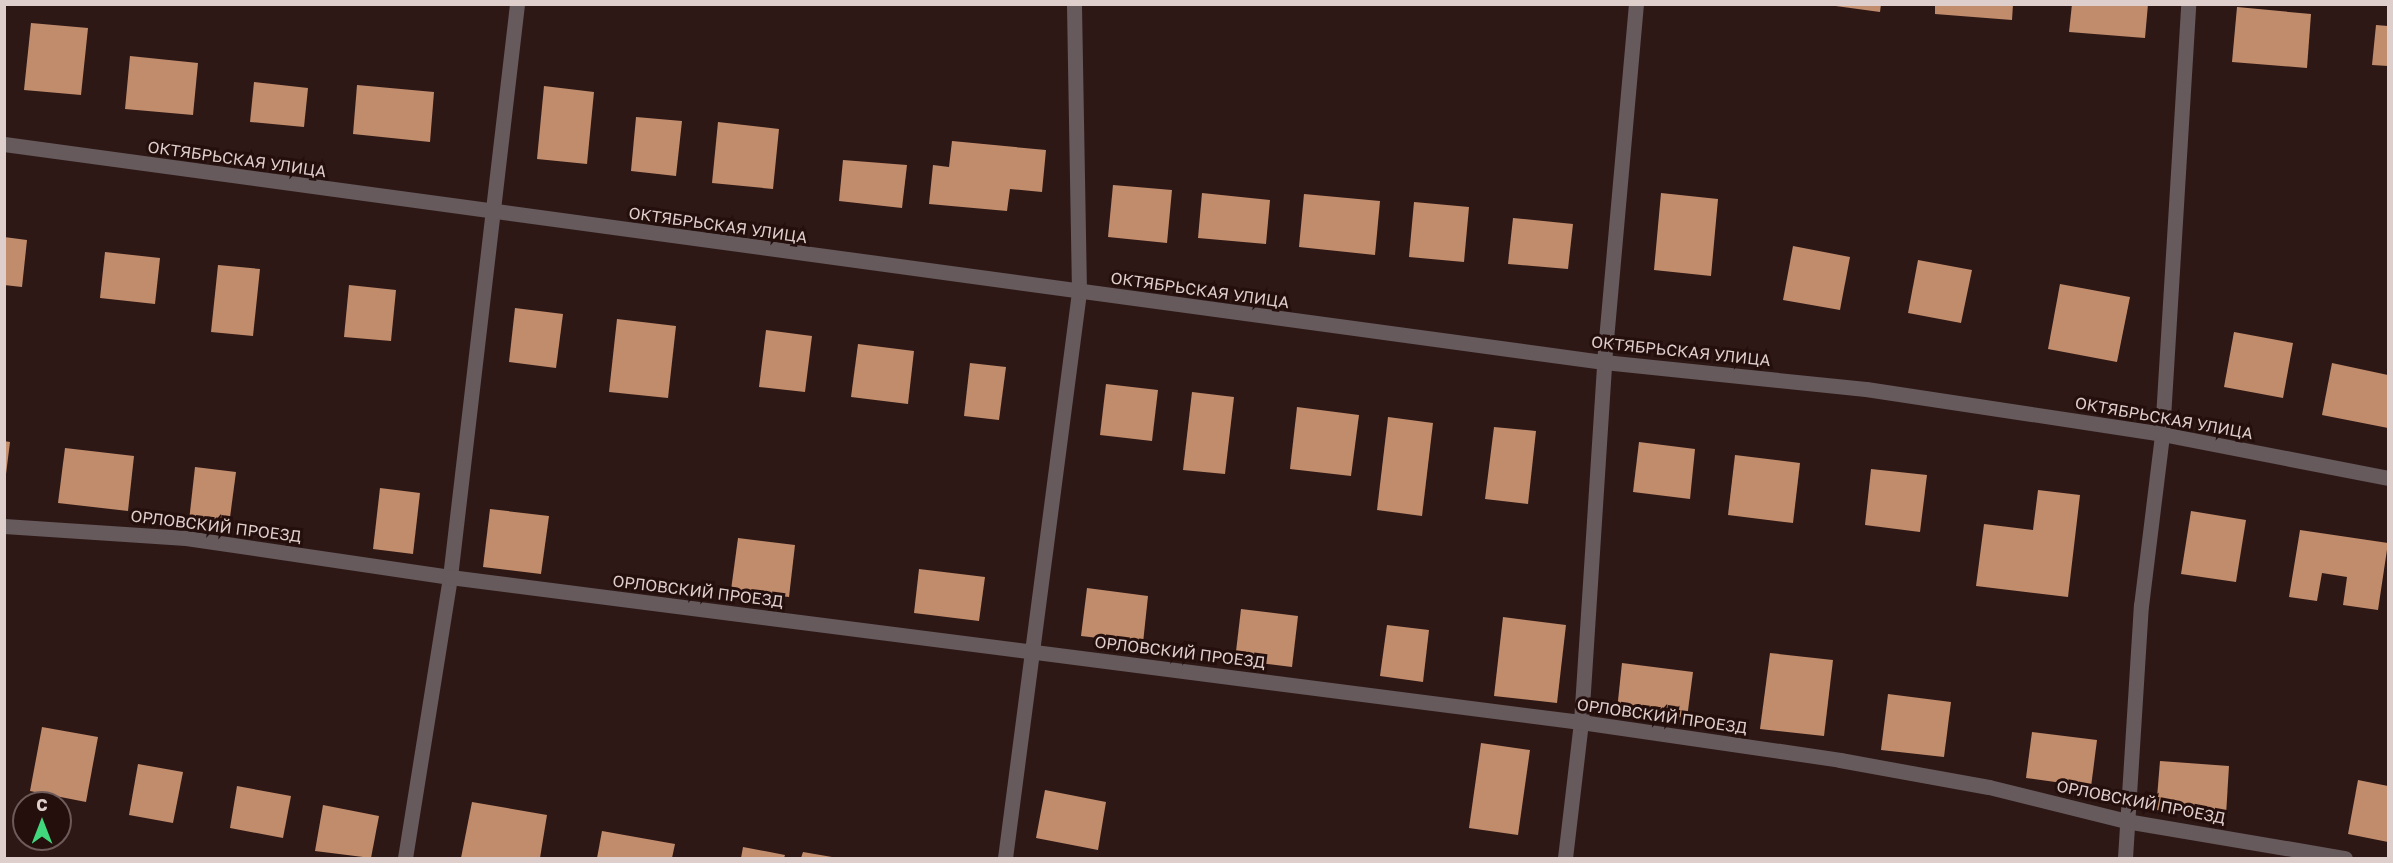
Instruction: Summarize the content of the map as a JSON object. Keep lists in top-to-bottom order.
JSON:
{
  "streets": {
    "street": ["ОКТЯБРЬСКАЯ УЛИЦА", "ОРЛОВСКИЙ ПРОЕЗД"]
  },
  "north": "top"
}
